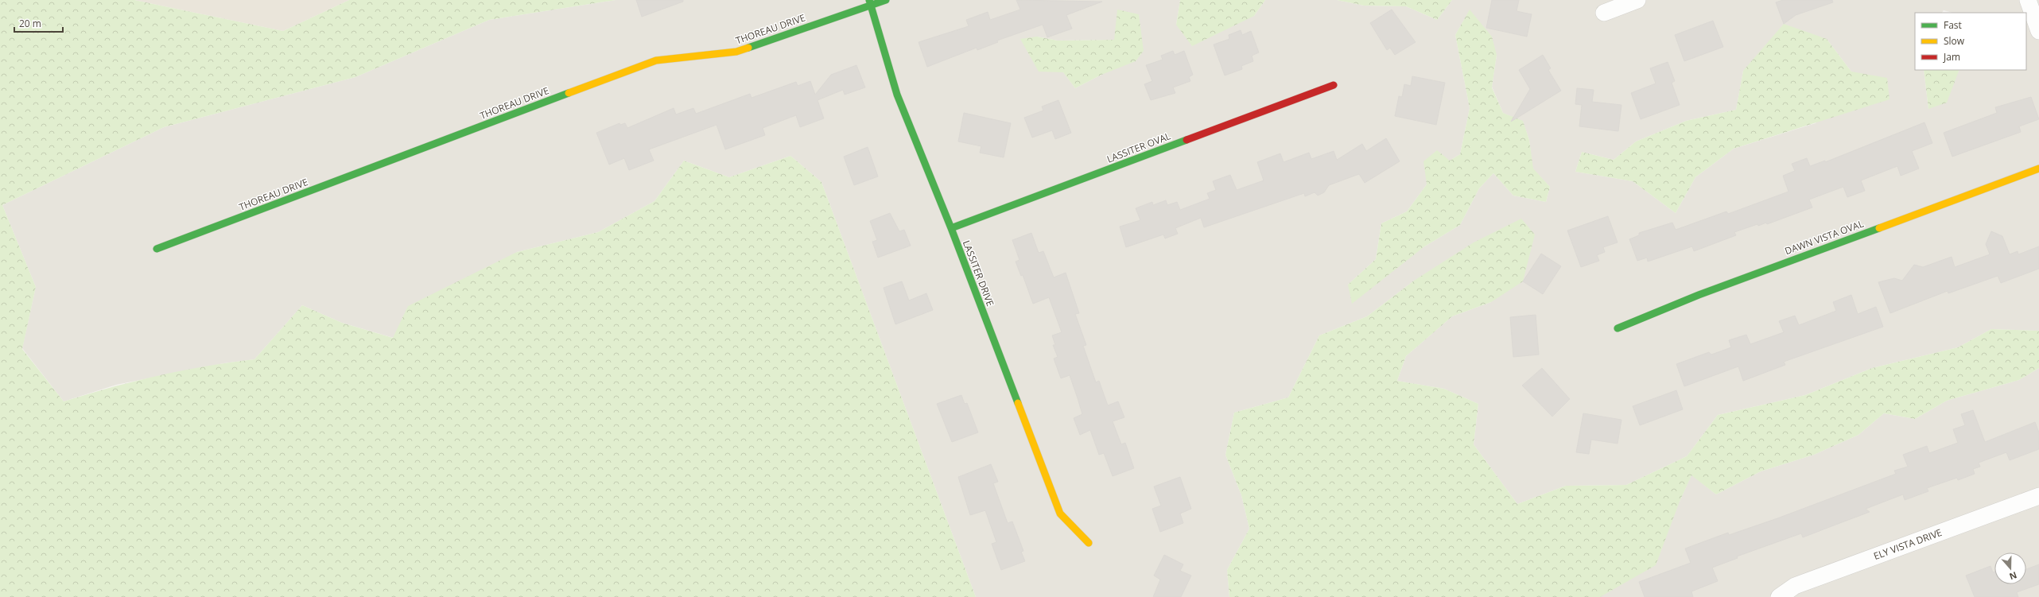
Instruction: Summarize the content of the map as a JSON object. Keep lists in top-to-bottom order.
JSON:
{
  "streets": {
    "street": [
      "THOREAU DRIVE",
      "LASSITER OVAL",
      "DAWN VISTA OVAL",
      "LASSITER DRIVE",
      "ELY VISTA DRIVE"
    ]
  },
  "crossings": [
    ["THOREAU DRIVE", "LASSITER DRIVE"],
    ["LASSITER OVAL", "LASSITER DRIVE"]
  ],
  "legend": ["Fast", "Slow", "Jam"],
  "scale_bar": "20 m",
  "north": "bottom"
}
